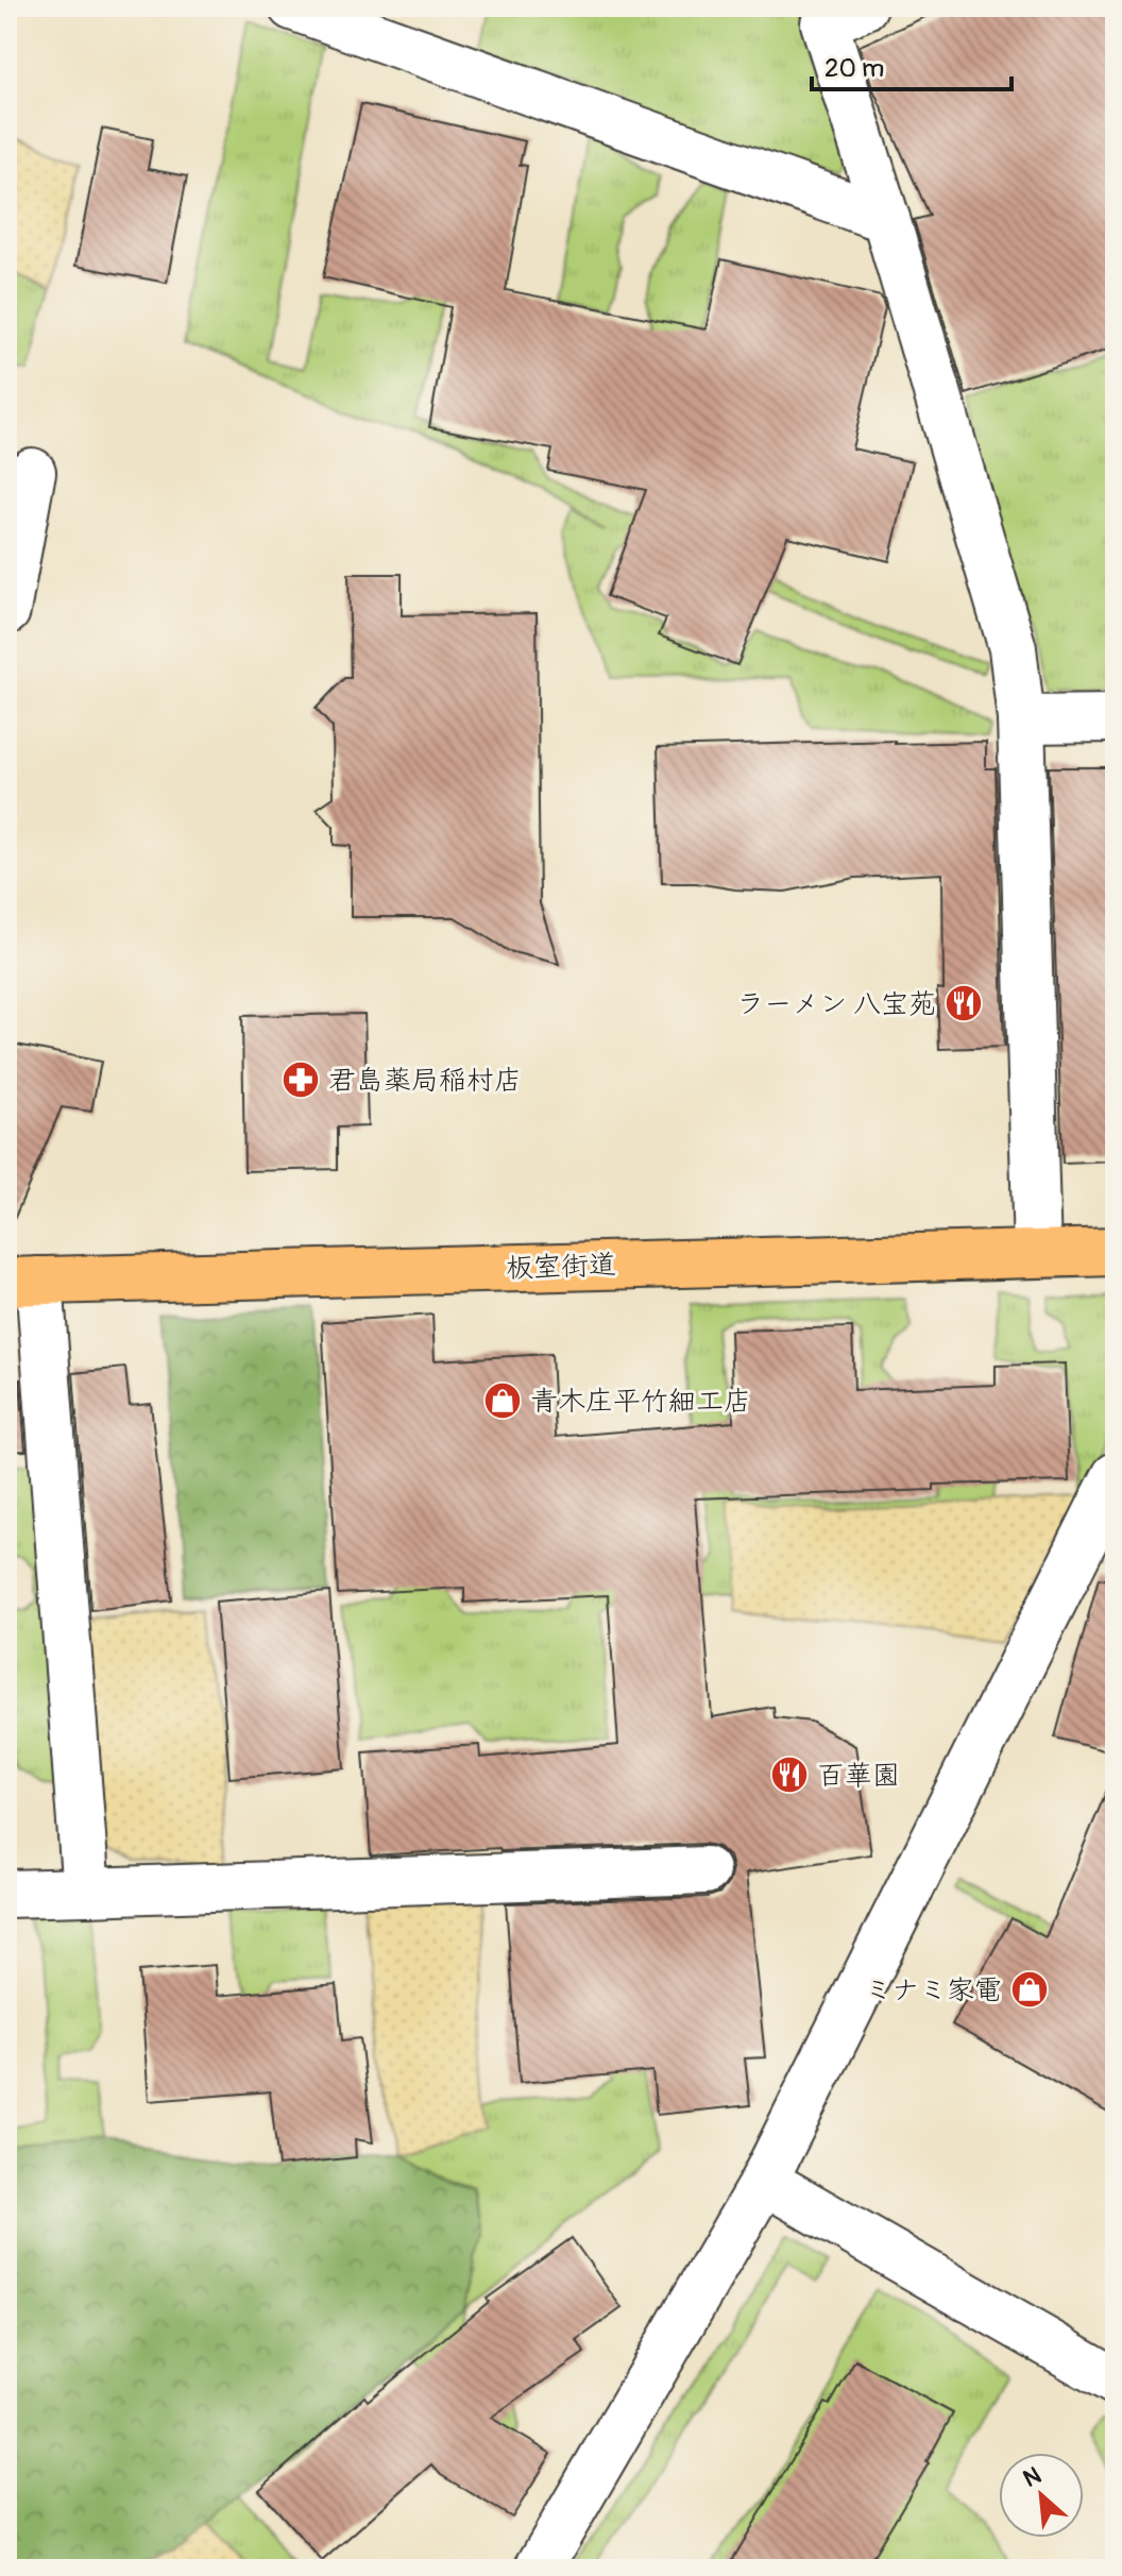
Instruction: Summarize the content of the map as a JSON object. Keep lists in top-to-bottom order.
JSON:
{
  "streets": {
    "main road": ["板室街道"]
  },
  "places": {
    "restaurant": ["ラーメン 八宝苑", "百華園"],
    "pharmacy": ["君島薬局稲村店"],
    "shop": ["青木庄平竹細工店", "ミナミ家電"]
  },
  "scale_bar": "20 m",
  "north": "top left"
}
